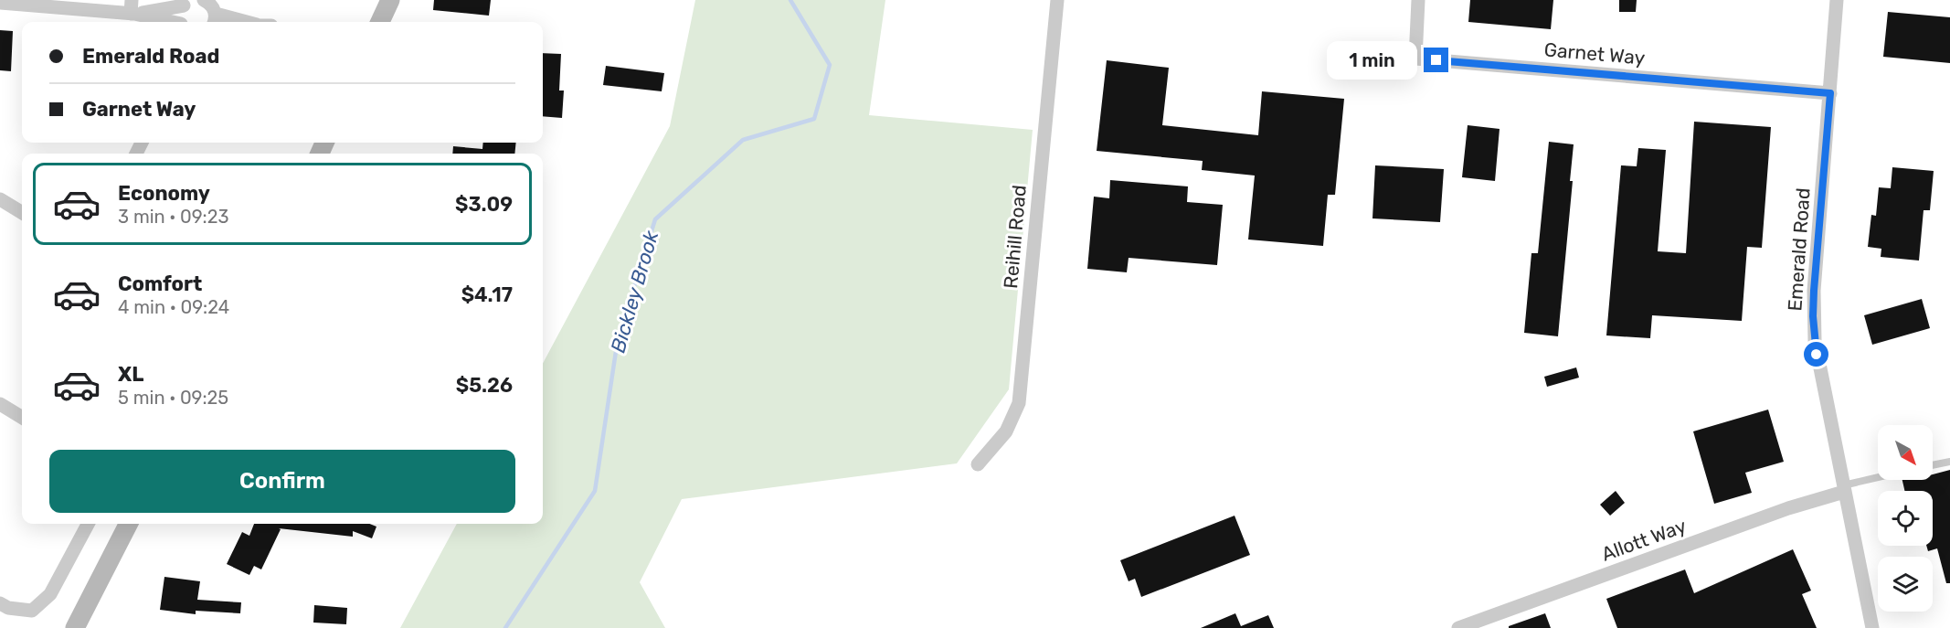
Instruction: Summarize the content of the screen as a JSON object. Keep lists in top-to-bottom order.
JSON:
{
  "streets": {
    "street": [
      "Garnet Way",
      "Reihill Road",
      "Emerald Road",
      "Allott Way"
    ]
  },
  "crossings": [
    ["Garnet Way", "Emerald Road"],
    ["Emerald Road", "Allott Way"]
  ],
  "water": ["Bickley Brook"],
  "north": "bottom right",
  "page": {
    "banner": ["Emerald Road", "Garnet Way"],
    "bubble": "1 min",
    "list": [
      {
        "name": "Economy",
        "note": "3 min · 09:23",
        "value": "$3.09"
      },
      {
        "name": "Comfort",
        "note": "4 min · 09:24",
        "value": "$4.17"
      },
      {
        "name": "XL",
        "note": "5 min · 09:25",
        "value": "$5.26"
      }
    ],
    "buttons": "Confirm"
  }
}
